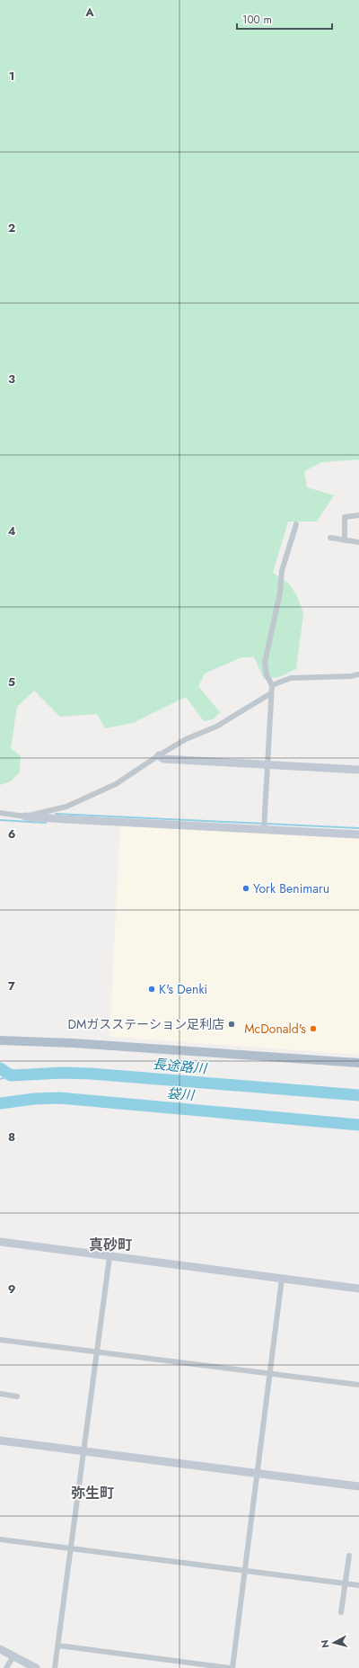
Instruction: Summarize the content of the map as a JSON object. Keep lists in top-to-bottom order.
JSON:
{
  "districts": ["真砂町", "弥生町"],
  "water": ["長途路川", "袋川"],
  "places": [
    "York Benimaru",
    "K's Denki",
    "DMガスステーション足利店",
    "McDonald's"
  ],
  "scale_bar": "100 m",
  "north": "left",
  "grid": {
    "columns": ["A"],
    "rows": [
      "1",
      "2",
      "3",
      "4",
      "5",
      "6",
      "7",
      "8",
      "9"
    ]
  }
}
